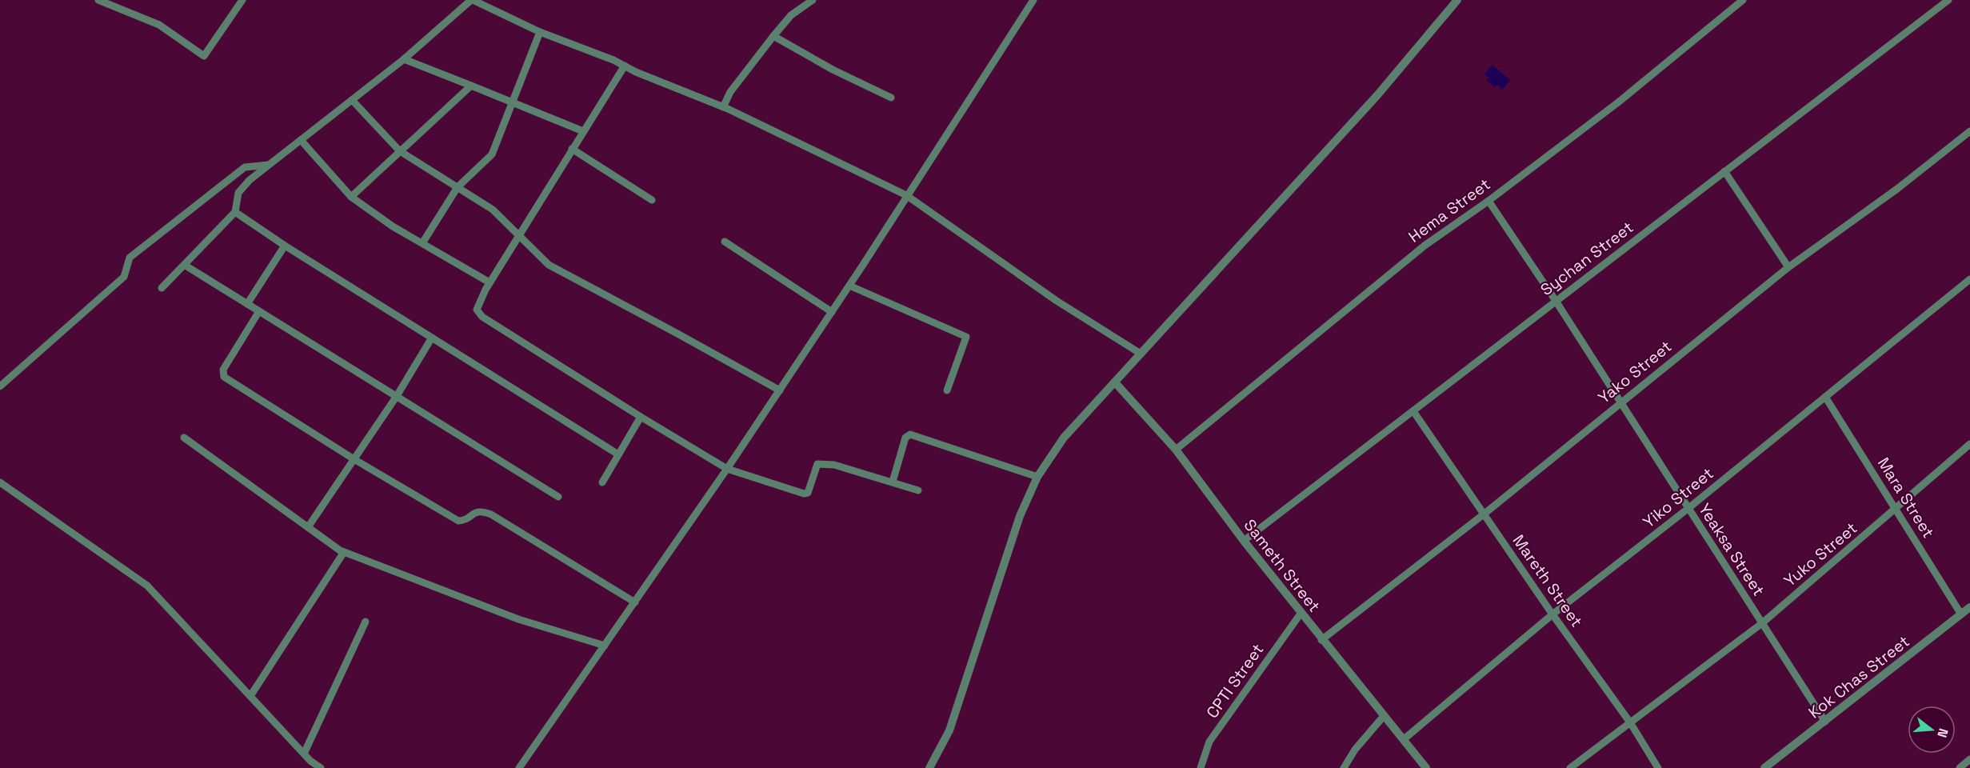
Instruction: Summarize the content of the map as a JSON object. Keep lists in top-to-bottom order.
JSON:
{
  "streets": {
    "street": [
      "Hema Street",
      "Sychan Street",
      "Yako Street",
      "Yiko Street",
      "Mara Street",
      "Yeaksa Street",
      "Yuko Street",
      "Sameth Street",
      "Mareth Street",
      "Kok Chas Street",
      "CPTI Street"
    ]
  },
  "crossings": [
    ["Hema Street", "Yeaksa Street"],
    ["Hema Street", "Sameth Street"],
    ["Sychan Street", "Yeaksa Street"],
    ["Sychan Street", "Sameth Street"],
    ["Sychan Street", "Mareth Street"],
    ["Yako Street", "Yeaksa Street"],
    ["Yako Street", "Sameth Street"],
    ["Yako Street", "Mareth Street"],
    ["Yiko Street", "Mara Street"],
    ["Yiko Street", "Yeaksa Street"],
    ["Yiko Street", "Sameth Street"],
    ["Yiko Street", "Mareth Street"],
    ["Mara Street", "Yuko Street"],
    ["Mara Street", "Kok Chas Street"],
    ["Yeaksa Street", "Yuko Street"],
    ["Yeaksa Street", "Kok Chas Street"],
    ["Yuko Street", "Mareth Street"],
    ["Sameth Street", "CPTI Street"]
  ],
  "north": "right"
}
